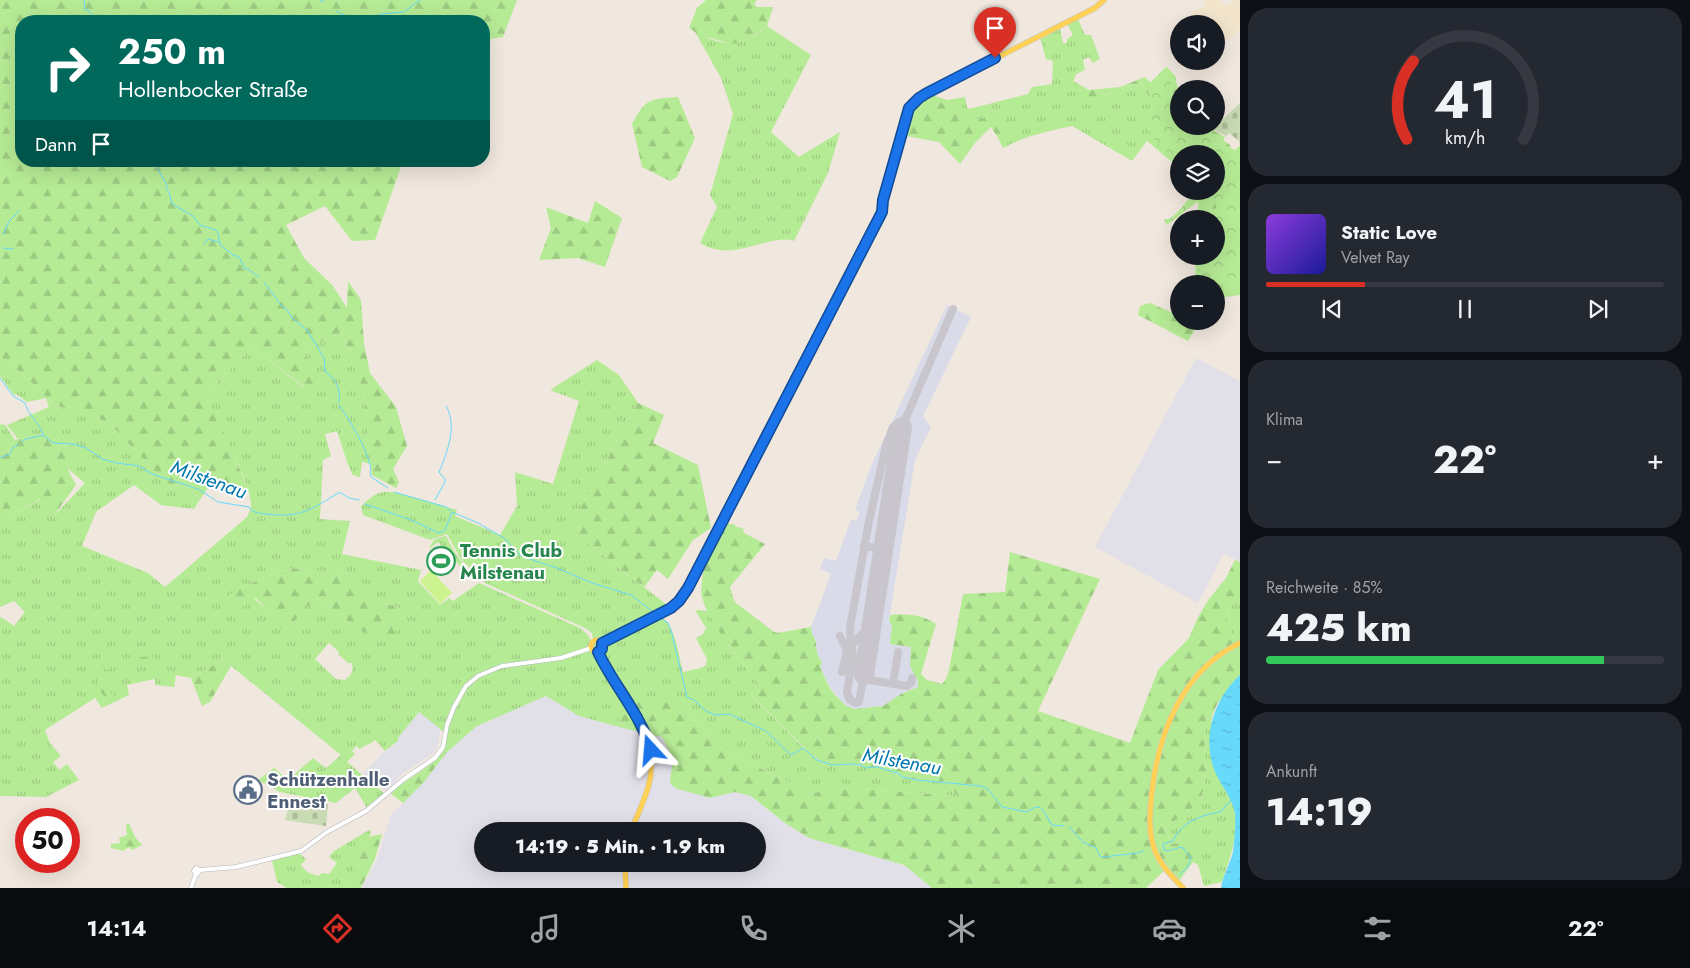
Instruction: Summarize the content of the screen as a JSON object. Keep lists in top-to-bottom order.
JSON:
{
  "water": ["Milstenau"],
  "places": {
    "sports": ["Tennis Club Milstenau"],
    "public building": ["Schützenhalle Ennest"]
  },
  "page": {
    "map_buttons": ["+", "−"],
    "turn": ["250 m", "Hollenbocker Straße"],
    "then": "Dann",
    "song": ["Static Love", "Velvet Ray"],
    "tile": [
      "Klima",
      ["Reichweite · 85%", "425 km"],
      ["Ankunft", "14:19"]
    ],
    "heat": ["−", "22°", "+"],
    "limit": "50",
    "trip": "14:19 · 5 Min. · 1.9 km",
    "tabs": ["14:14", "22°"],
    "gauge": ["41", "km/h"]
  }
}
